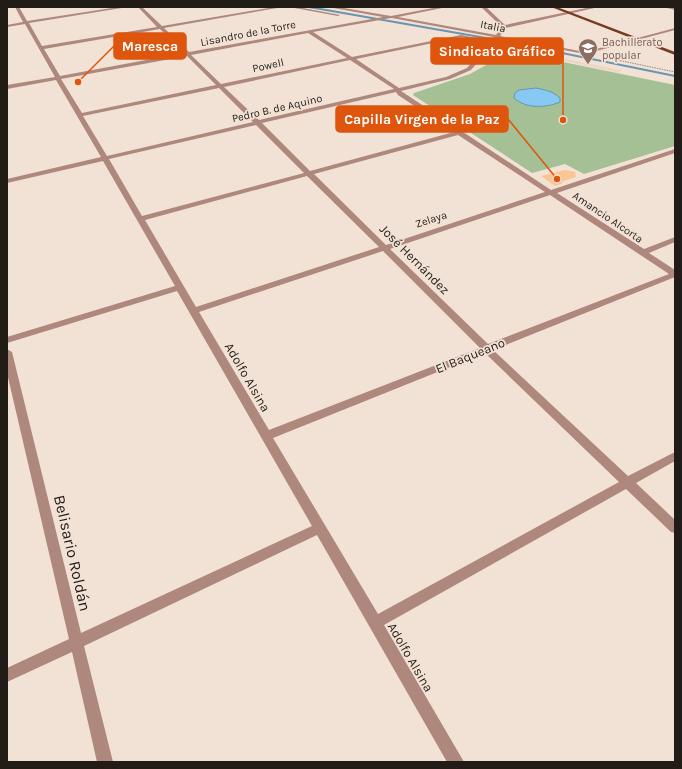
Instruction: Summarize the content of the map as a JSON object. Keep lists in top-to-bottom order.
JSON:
{
  "streets": {
    "street": [
      "Italia",
      "Lisandro de la Torre",
      "Powell",
      "Pedro B. de Aquino",
      "Amancio Alcorta",
      "Zelaya",
      "José Hernández",
      "El Baqueano",
      "Adolfo Alsina",
      "Belisario Roldán"
    ]
  },
  "crossings": [
    ["Italia", "Lisandro de la Torre"],
    ["Italia", "Powell"],
    ["Italia", "Pedro B. de Aquino"],
    ["Lisandro de la Torre", "Amancio Alcorta"],
    ["Lisandro de la Torre", "José Hernández"],
    ["Lisandro de la Torre", "Adolfo Alsina"],
    ["Powell", "Amancio Alcorta"],
    ["Powell", "José Hernández"],
    ["Powell", "Adolfo Alsina"],
    ["Pedro B. de Aquino", "Amancio Alcorta"],
    ["Pedro B. de Aquino", "José Hernández"],
    ["Pedro B. de Aquino", "Adolfo Alsina"],
    ["Amancio Alcorta", "Zelaya"],
    ["Amancio Alcorta", "El Baqueano"],
    ["Zelaya", "José Hernández"],
    ["Zelaya", "Adolfo Alsina"],
    ["José Hernández", "El Baqueano"],
    ["El Baqueano", "Adolfo Alsina"]
  ],
  "places": {
    "school or university": ["Bachillerato popular"],
    "other": ["Maresca", "Sindicato Gráfico", "Capilla Virgen de la Paz"]
  }
}
